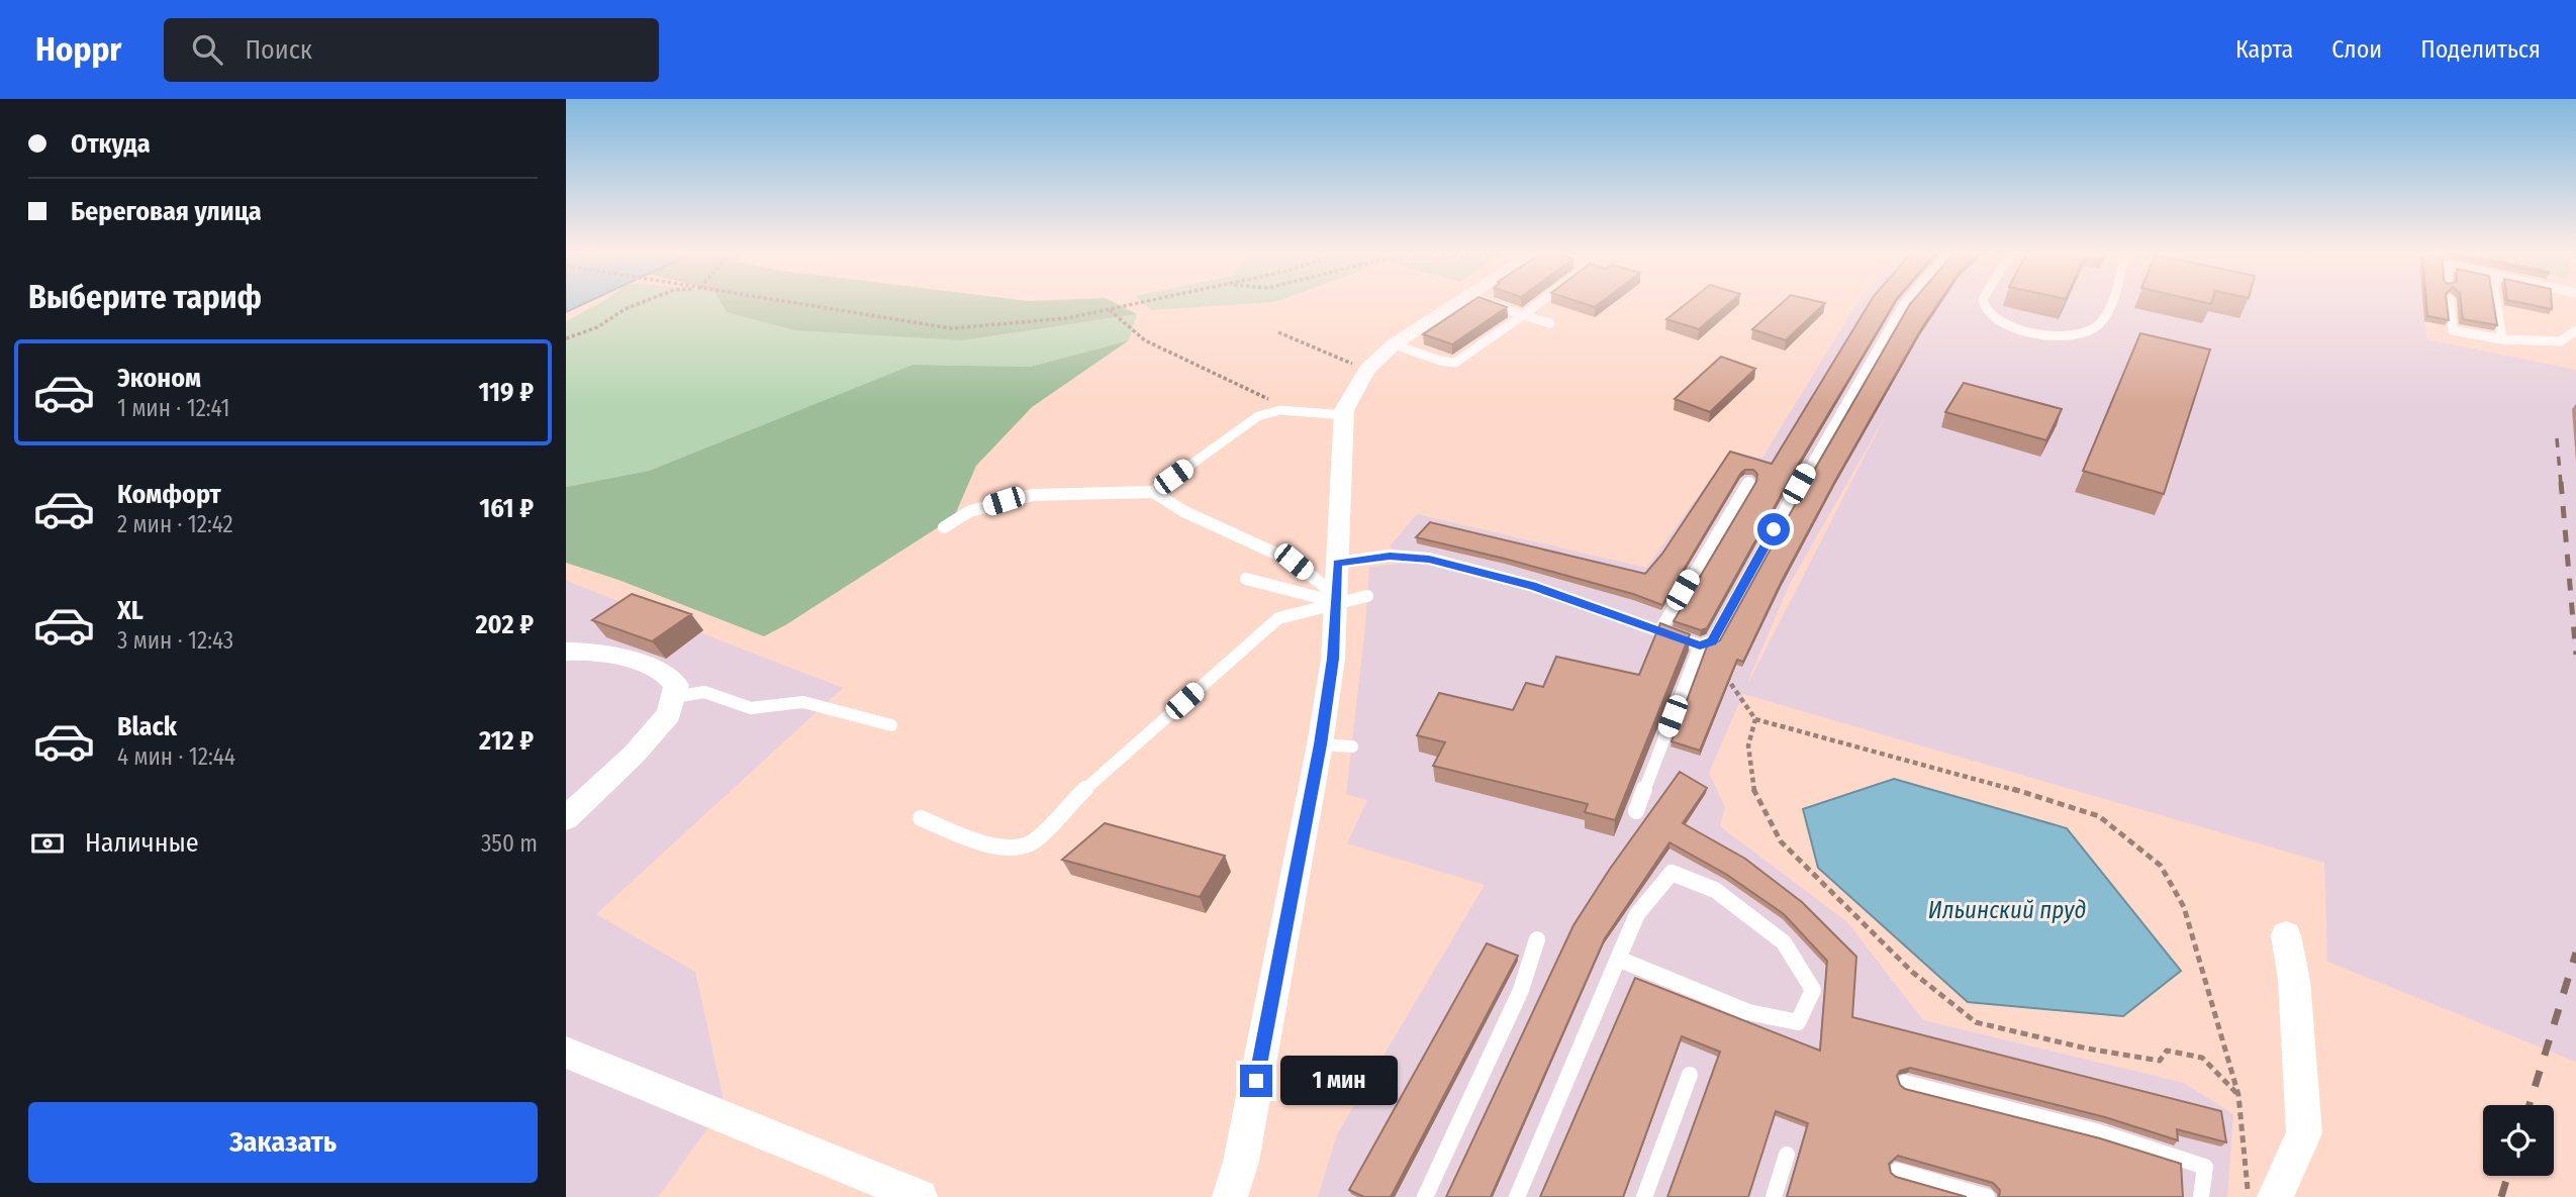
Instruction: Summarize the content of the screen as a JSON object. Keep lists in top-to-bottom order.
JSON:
{
  "water": ["Ильинский пруд"],
  "page": {
    "header": "Hoppr",
    "search": "Поиск",
    "nav": ["Карта", "Слои", "Поделиться"],
    "banner": ["Откуда", "Береговая улица"],
    "heading": "Выберите тариф",
    "list": [
      {
        "name": "Эконом",
        "note": "1 мин · 12:41",
        "value": "119 ₽"
      },
      {
        "name": "Комфорт",
        "note": "2 мин · 12:42",
        "value": "161 ₽"
      },
      {
        "name": "XL",
        "note": "3 мин · 12:43",
        "value": "202 ₽"
      },
      {
        "name": "Black",
        "note": "4 мин · 12:44",
        "value": "212 ₽"
      }
    ],
    "pay": ["Наличные", "350 m"],
    "bubble": "1 мин",
    "buttons": "Заказать"
  }
}
